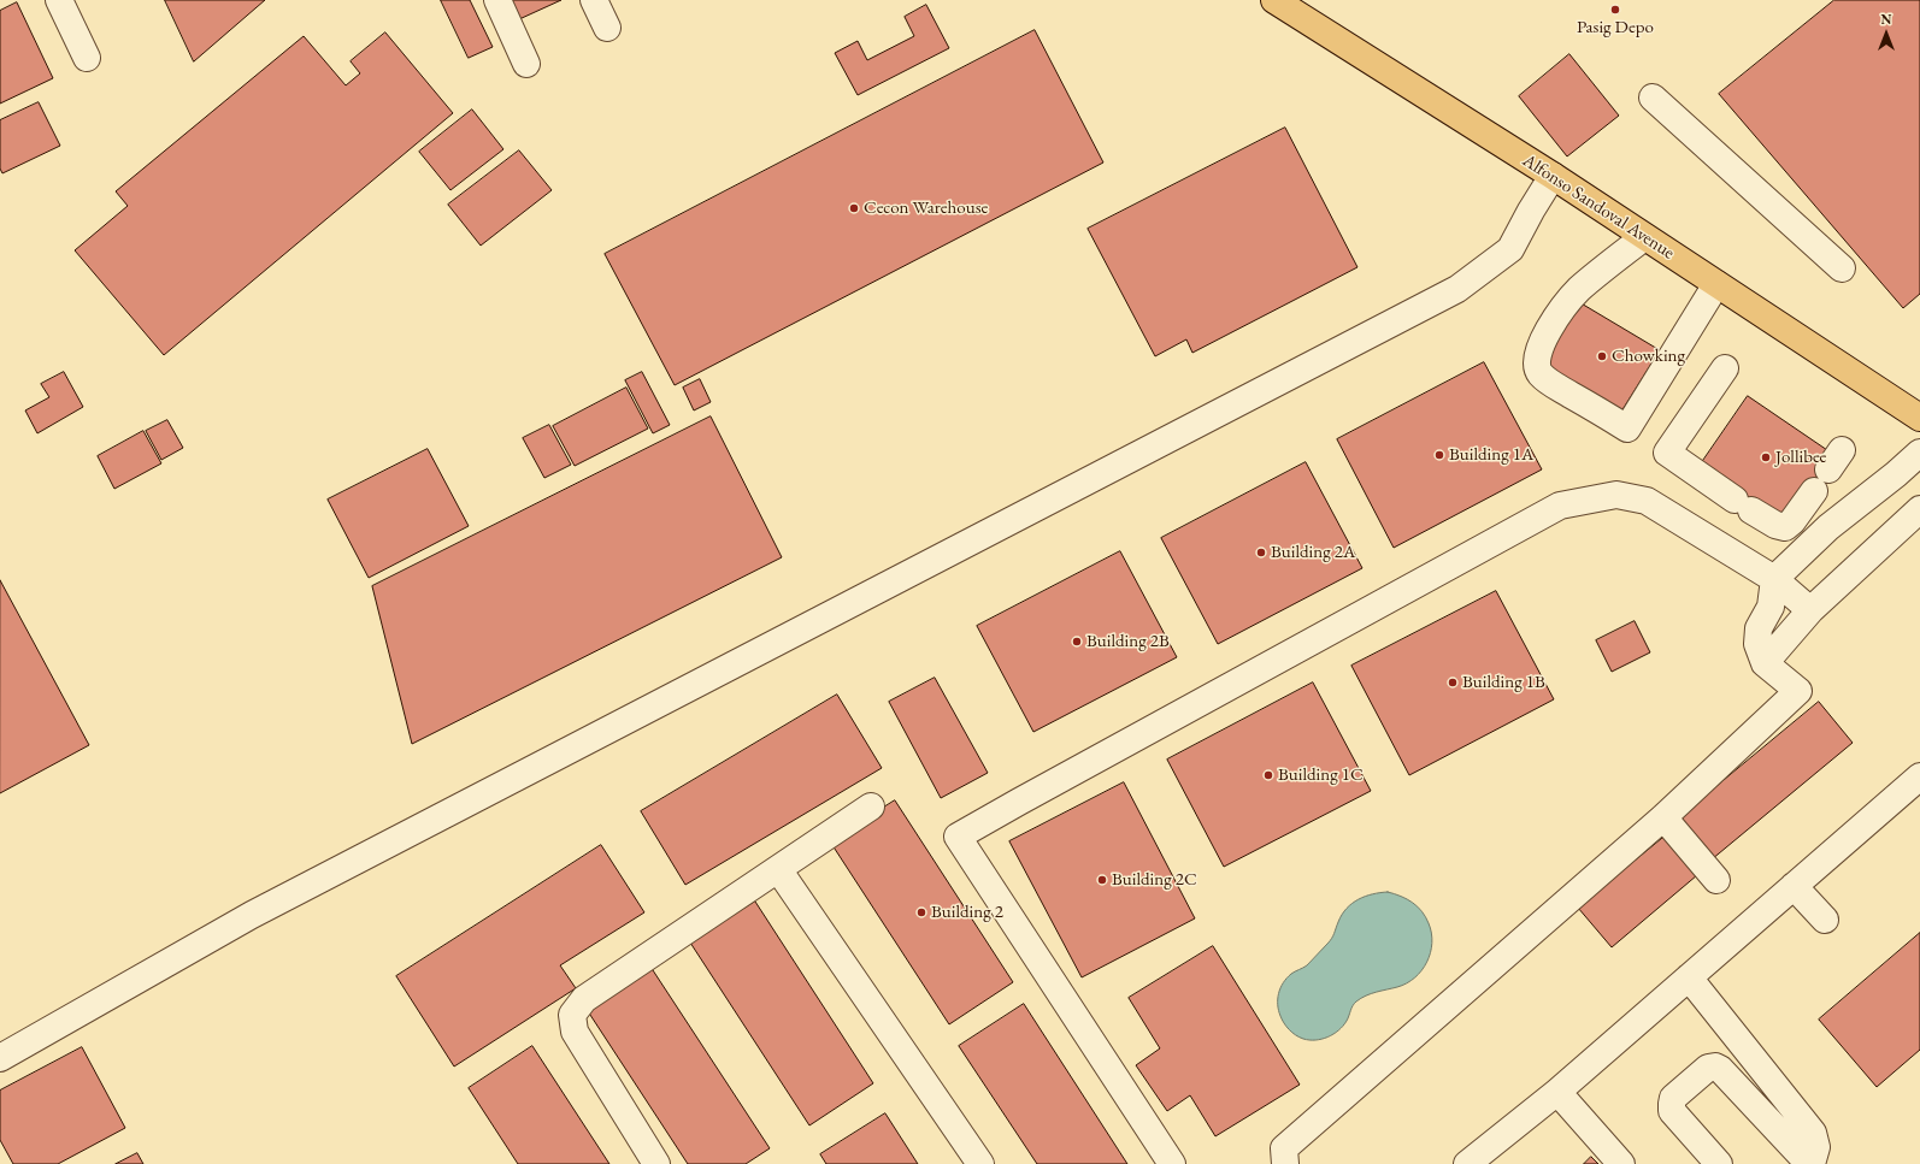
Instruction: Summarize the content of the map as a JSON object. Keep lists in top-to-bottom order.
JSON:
{
  "streets": {
    "main road": ["Alfonso Sandoval Avenue"]
  },
  "places": [
    "Pasig Depo",
    "Cecon Warehouse",
    "Chowking",
    "Building 1A",
    "Jollibee",
    "Building 2A",
    "Building 2B",
    "Building 1B",
    "Building 1C",
    "Building 2C",
    "Building 2"
  ],
  "north": "top"
}
